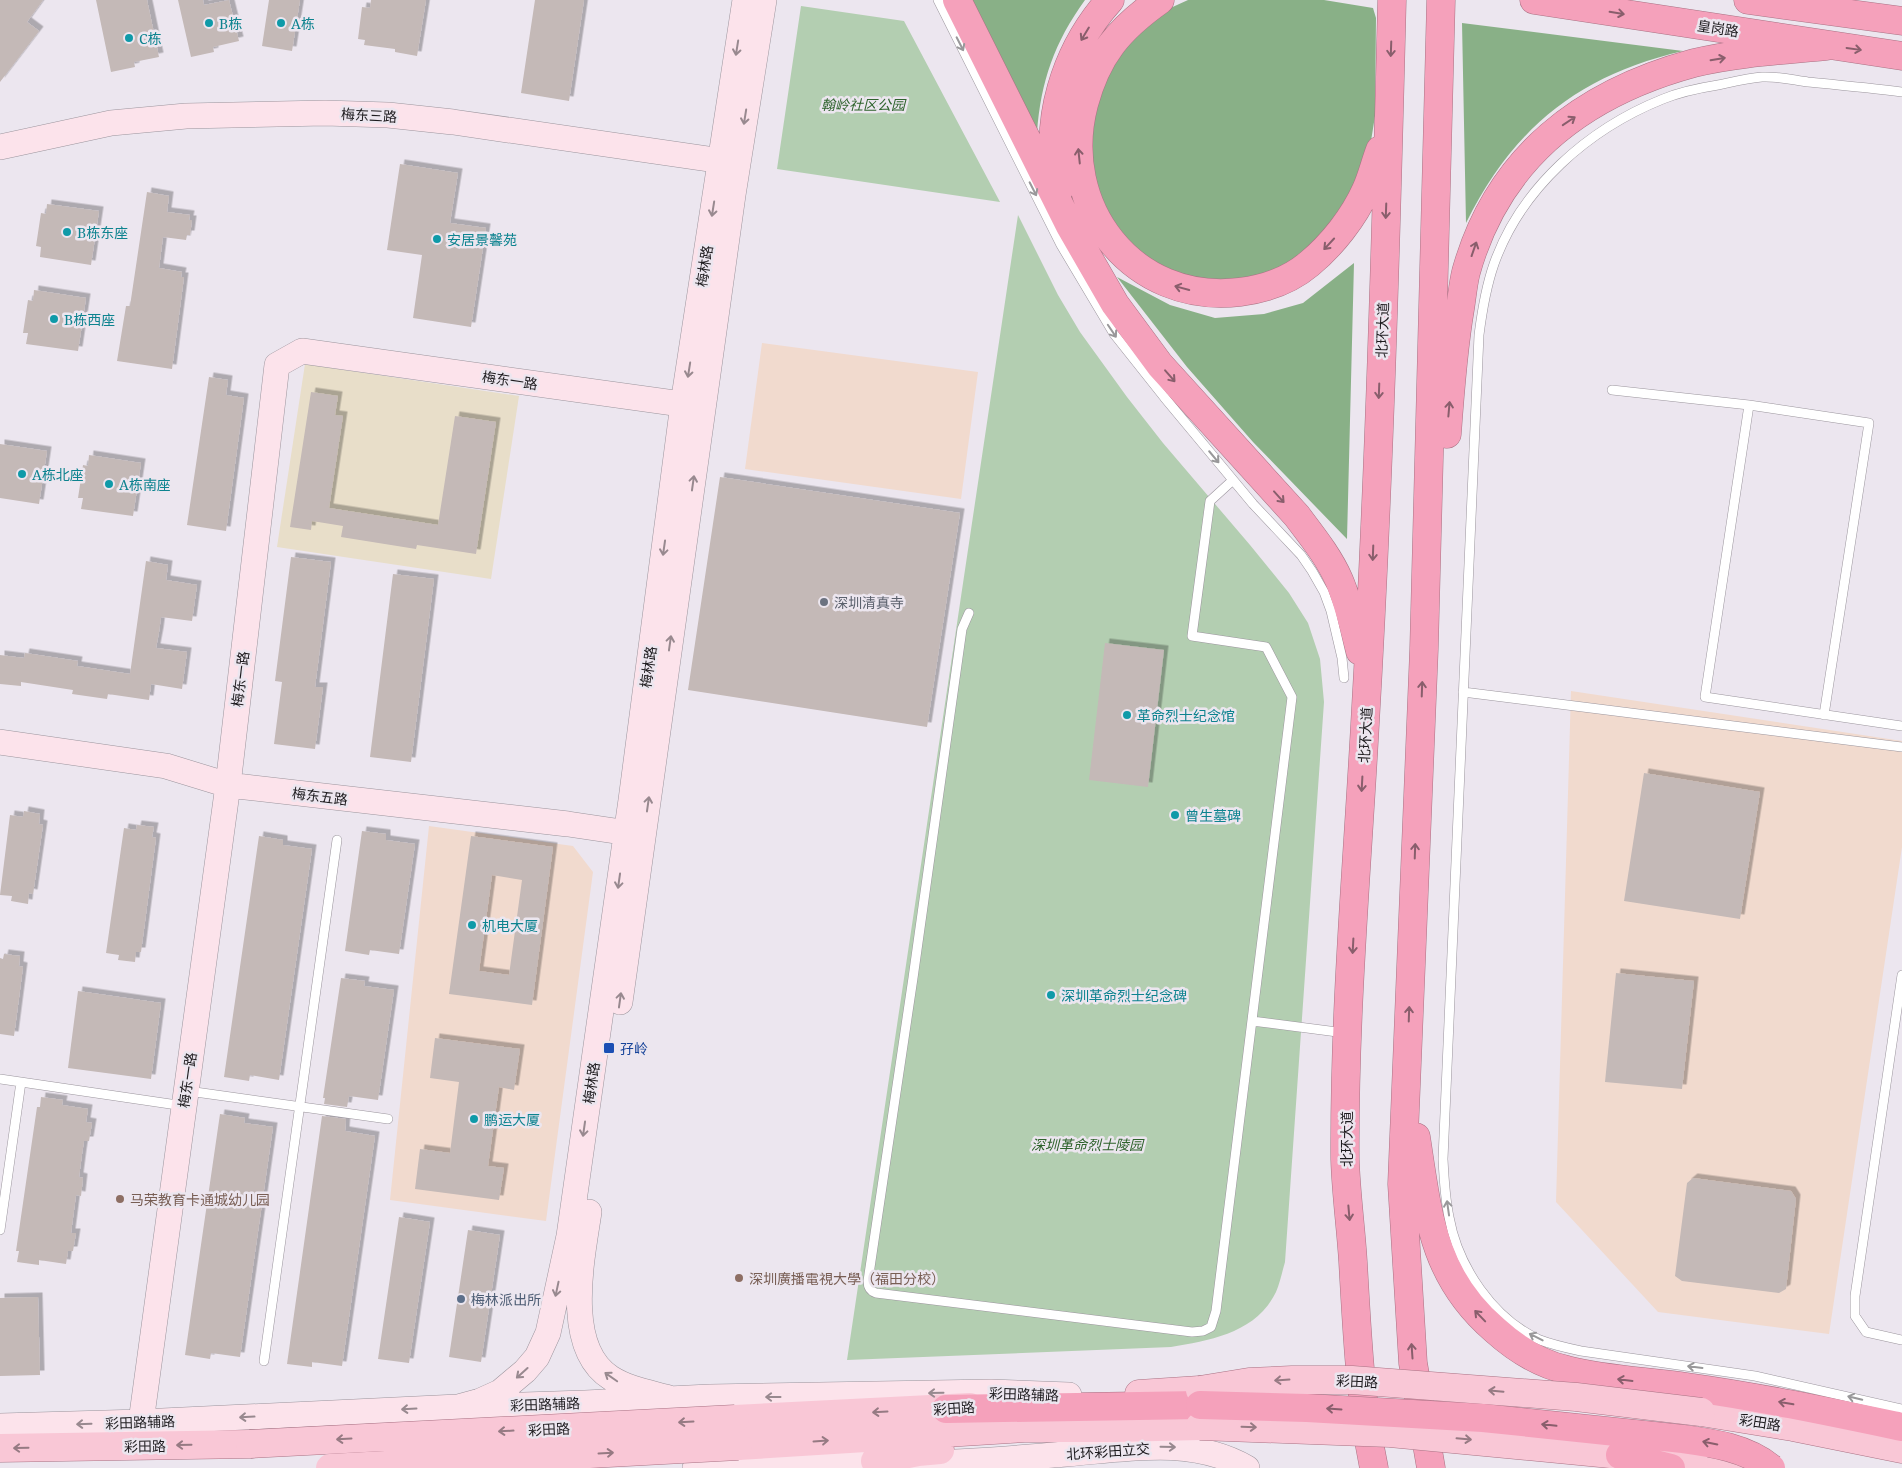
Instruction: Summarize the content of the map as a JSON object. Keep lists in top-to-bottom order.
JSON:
{
  "streets": {
    "highway": ["皇岗路", "北环大道"],
    "main road": [
      "梅东三路",
      "梅林路",
      "梅东一路",
      "梅东五路",
      "彩田路",
      "彩田路辅路",
      "北环彩田立交"
    ]
  },
  "crossings": [
    ["梅东三路", "梅林路"],
    ["梅林路", "梅东一路"],
    ["梅林路", "梅东五路"],
    ["梅林路", "彩田路辅路"],
    ["梅东一路", "梅东五路"],
    ["梅东一路", "彩田路辅路"],
    ["彩田路", "彩田路辅路"]
  ],
  "parks": ["翰岭社区公园", "深圳革命烈士陵园"],
  "places": {
    "other": [
      "B栋",
      "A栋",
      "C栋",
      "B栋东座",
      "安居景馨苑",
      "B栋西座",
      "A栋北座",
      "A栋南座",
      "深圳清真寺",
      "革命烈士纪念馆",
      "曾生墓碑",
      "机电大厦",
      "深圳革命烈士纪念碑",
      "鹏运大厦",
      "马荣教育卡通城幼儿园",
      "深圳廣播電視大學（福田分校）",
      "梅林派出所"
    ],
    "transit": ["孖岭"]
  }
}
